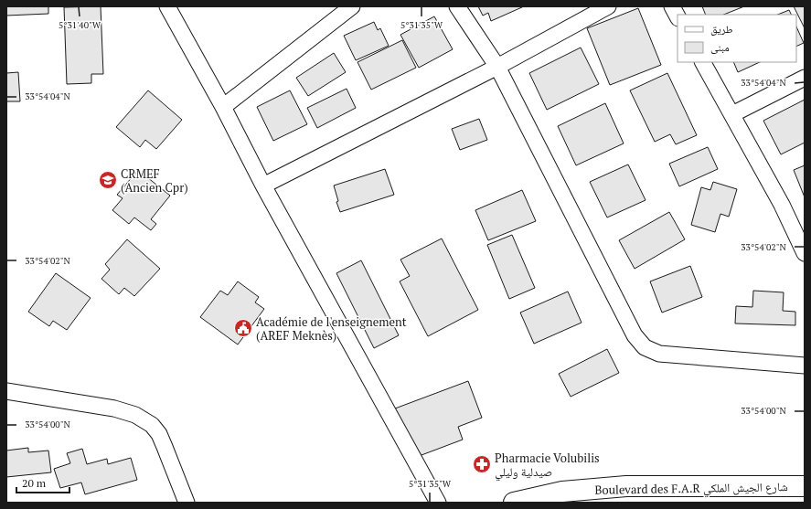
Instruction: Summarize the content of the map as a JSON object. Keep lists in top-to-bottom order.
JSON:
{
  "streets": {
    "main road": ["Boulevard des F.A.R شارع الجيش الملكي"]
  },
  "places": {
    "school or university": ["CRMEF (Ancien Cpr)"],
    "public building": ["Académie de l'enseignement (AREF Meknès)"],
    "pharmacy": ["Pharmacie Volubilis صيدلية وليلي"]
  },
  "legend": ["طريق", "مبنى"],
  "scale_bar": "20 m",
  "coordinates": [
    "5°31'40\"W",
    "5°31'35\"W",
    "33°54'04\"N",
    "33°54'02\"N",
    "33°54'00\"N"
  ]
}
